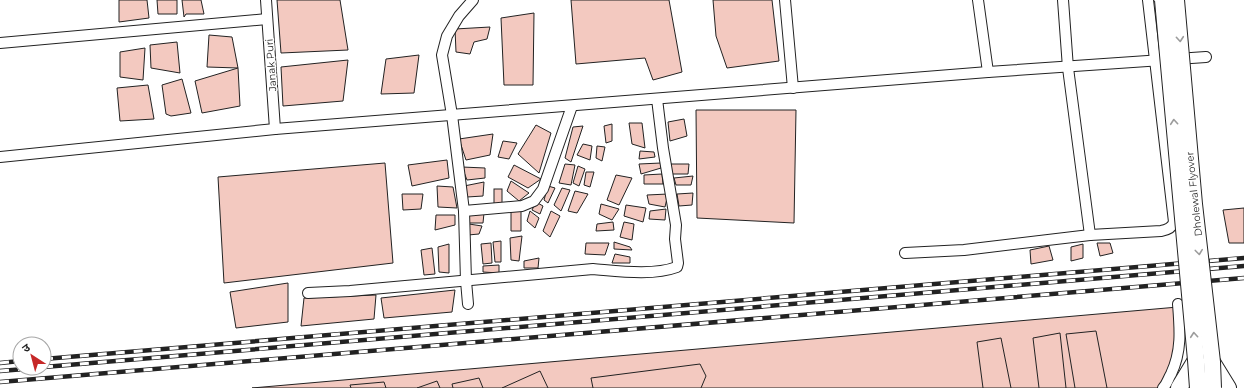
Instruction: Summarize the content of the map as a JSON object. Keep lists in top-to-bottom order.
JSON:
{
  "streets": {
    "main road": ["Dholewal Flyover"],
    "street": ["Janak Puri"]
  },
  "north": "top left"
}
